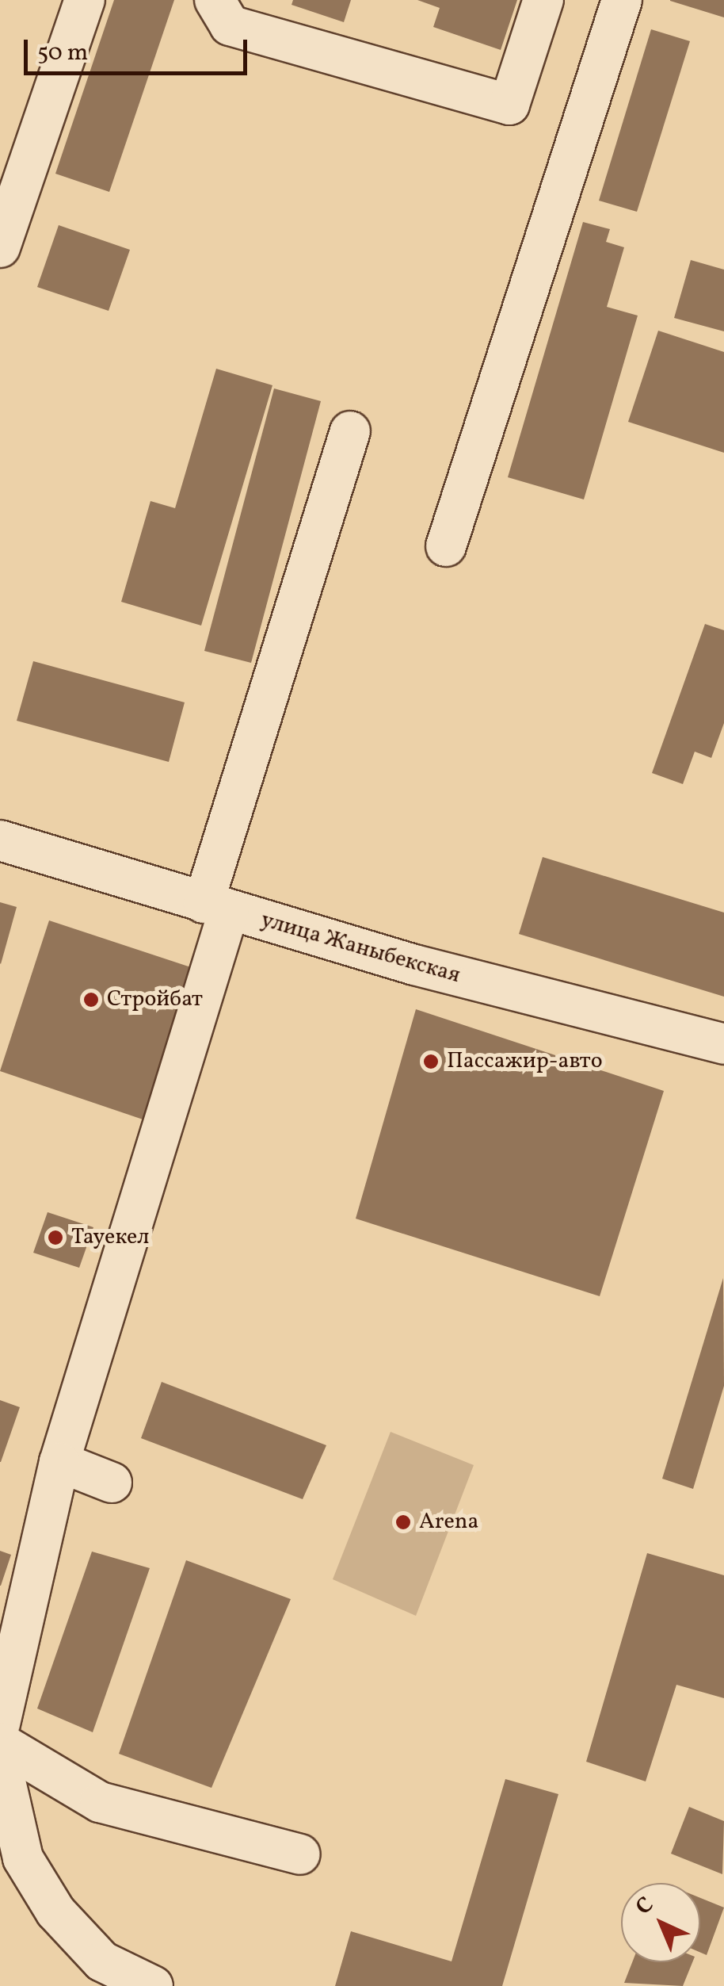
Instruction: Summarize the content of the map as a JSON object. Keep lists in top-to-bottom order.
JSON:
{
  "streets": {
    "street": ["улица Жаныбекская"]
  },
  "places": [
    "Стройбат",
    "Пассажир-авто",
    "Тауекел",
    "Arena"
  ],
  "scale_bar": "50 m",
  "north": "top left"
}
